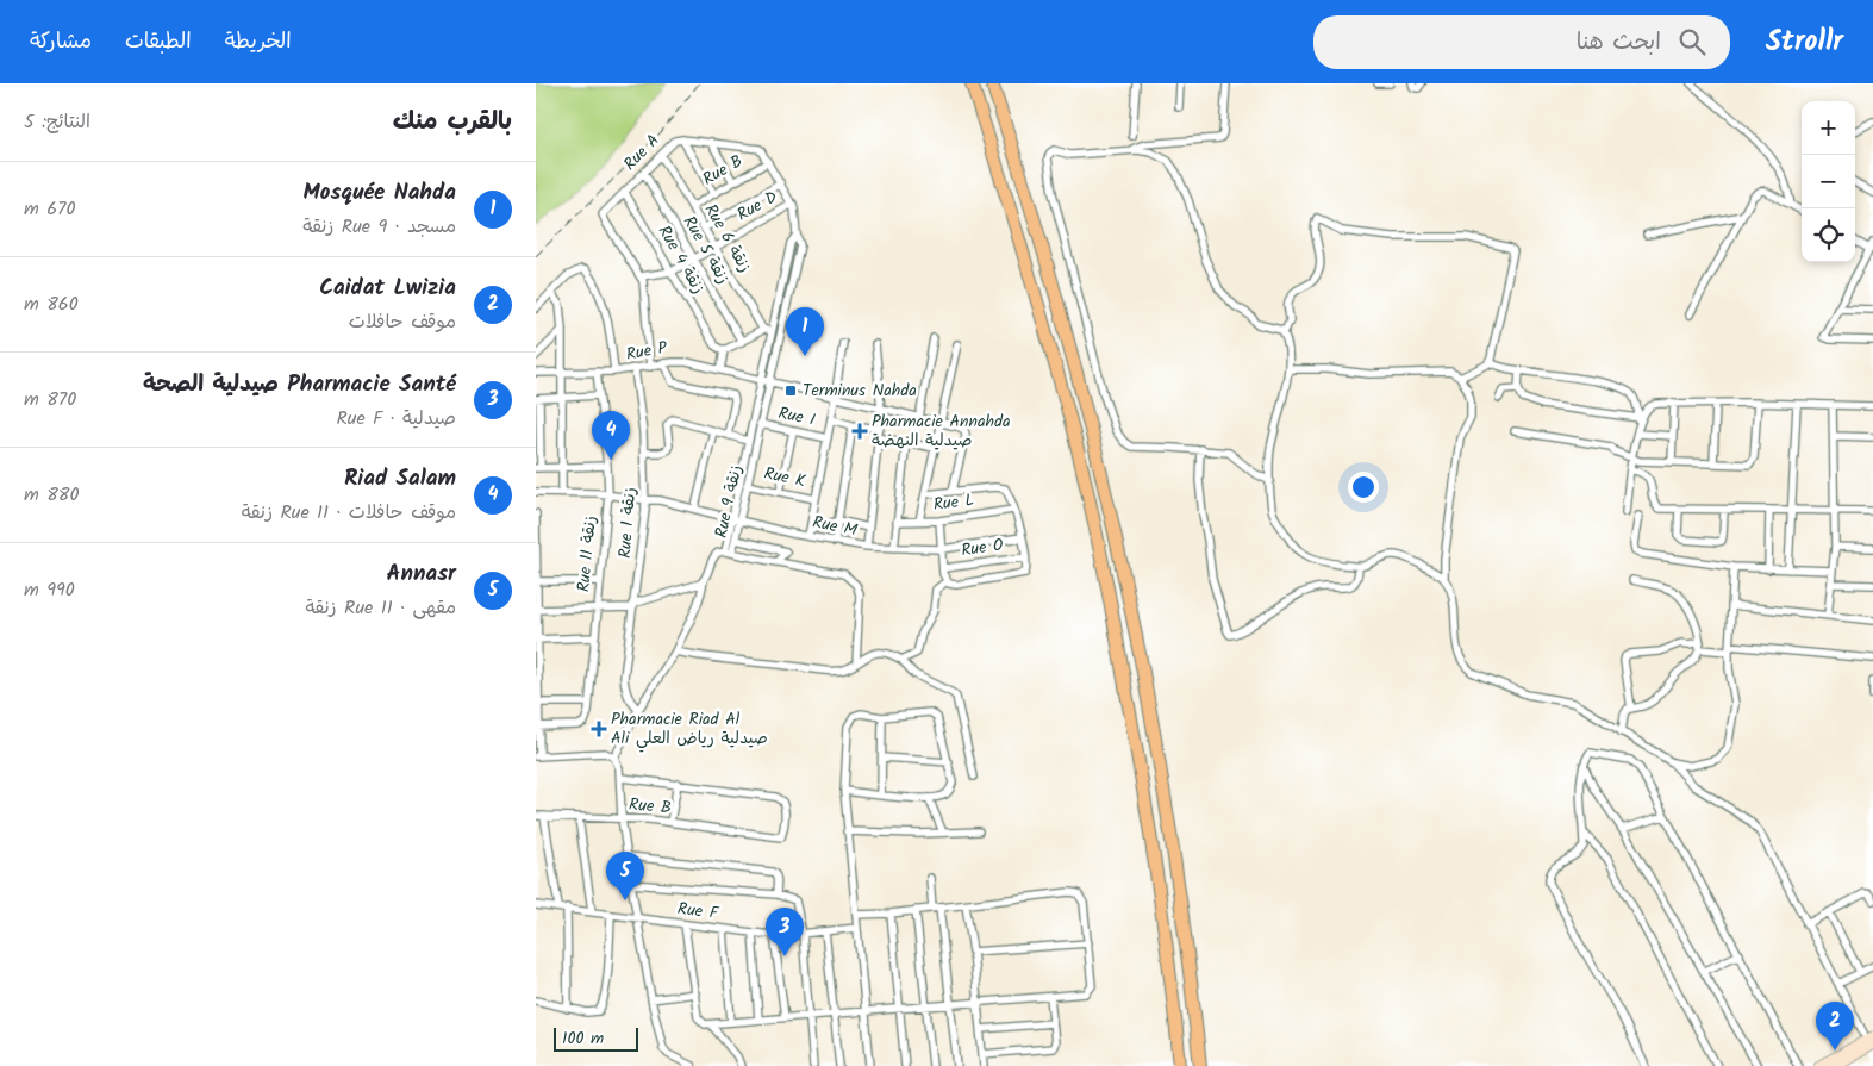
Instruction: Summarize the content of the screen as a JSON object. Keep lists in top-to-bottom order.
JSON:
{
  "streets": {
    "street": [
      "Rue A",
      "Rue B",
      "Rue D",
      "Rue 6 زنقة",
      "Rue 5 زنقة",
      "Rue 4 زنقة",
      "Rue P",
      "Rue I",
      "Rue K",
      "Rue 9 زنقة",
      "Rue L",
      "Rue 1 زنقة",
      "Rue M",
      "Rue O",
      "Rue 11 زنقة",
      "Rue F"
    ]
  },
  "crossings": [
    ["Rue A", "Rue D"],
    ["Rue A", "Rue 6 زنقة"],
    ["Rue A", "Rue 5 زنقة"],
    ["Rue A", "Rue 4 زنقة"],
    ["Rue A", "Rue 9 زنقة"],
    ["Rue B", "Rue 6 زنقة"],
    ["Rue B", "Rue 9 زنقة"],
    ["Rue D", "Rue 6 زنقة"],
    ["Rue D", "Rue 5 زنقة"],
    ["Rue D", "Rue 4 زنقة"],
    ["Rue D", "Rue 9 زنقة"],
    ["Rue P", "Rue 9 زنقة"],
    ["Rue P", "Rue 1 زنقة"],
    ["Rue P", "Rue 11 زنقة"],
    ["Rue I", "Rue 9 زنقة"],
    ["Rue K", "Rue 9 زنقة"],
    ["Rue 9 زنقة", "Rue M"],
    ["Rue 1 زنقة", "Rue M"]
  ],
  "places": {
    "transit": ["Terminus Nahda"],
    "health": ["Pharmacie Annahda صيدلية النهضة", "Pharmacie Riad Al Ali صيدلية رياض العلي"]
  },
  "scale_bar": "100 m",
  "page": {
    "header": "Strollr",
    "search": "ابحث هنا",
    "nav": ["الخريطة", "الطبقات", "مشاركة"],
    "heading": ["بالقرب منك", "النتائج: 5"],
    "map_buttons": ["+", "−"],
    "list": [
      {
        "mark": "1",
        "name": "Mosquée Nahda",
        "note": "مسجد · Rue 9 زنقة",
        "value": "670 m"
      },
      {
        "mark": "2",
        "name": "Caidat Lwizia",
        "note": "موقف حافلات",
        "value": "860 m"
      },
      {
        "mark": "3",
        "name": "Pharmacie Santé صيدلية الصحة",
        "note": "صيدلية · Rue F",
        "value": "870 m"
      },
      {
        "mark": "4",
        "name": "Riad Salam",
        "note": "موقف حافلات · Rue 11 زنقة",
        "value": "880 m"
      },
      {
        "mark": "5",
        "name": "Annasr",
        "note": "مقهى · Rue 11 زنقة",
        "value": "990 m"
      }
    ],
    "pins": [
      "1",
      "4",
      "5",
      "3",
      "2"
    ],
    "scale": "100 m"
  }
}
